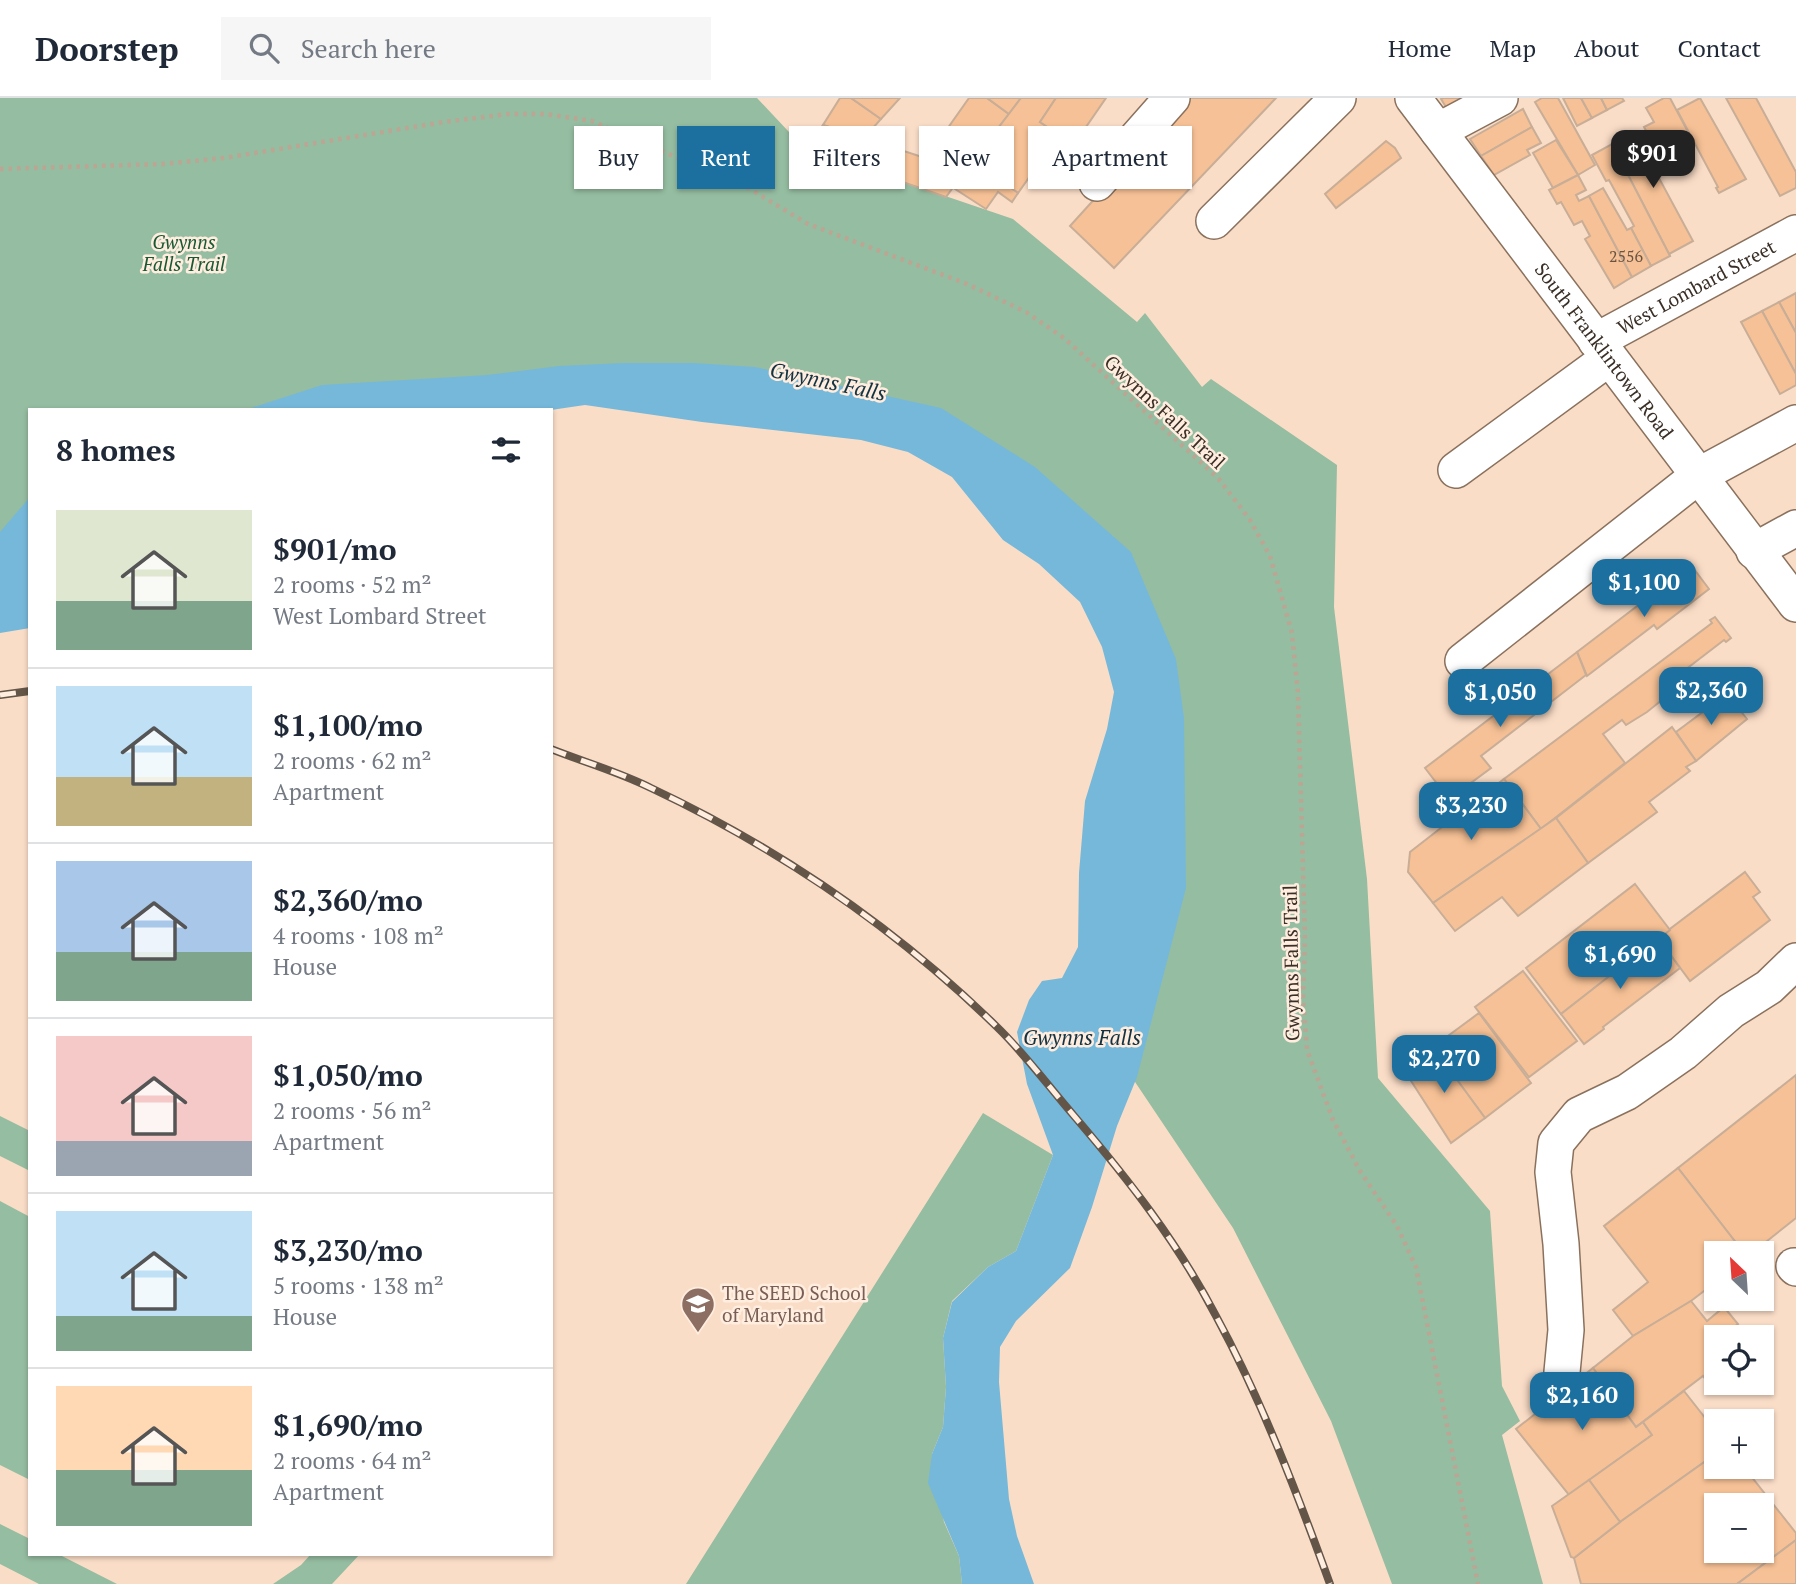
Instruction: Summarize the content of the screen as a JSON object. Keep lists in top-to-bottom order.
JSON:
{
  "streets": {
    "street": ["West Lombard Street", "South Franklintown Road"],
    "path": ["Gwynns Falls Trail"]
  },
  "crossings": [
    ["West Lombard Street", "South Franklintown Road"]
  ],
  "water": ["Gwynns Falls"],
  "parks": ["Gwynns Falls Trail"],
  "places": {
    "school or university": ["The SEED School of Maryland"]
  },
  "house_numbers": ["2556"],
  "north": "top left",
  "page": {
    "header": "Doorstep",
    "search": "Search here",
    "nav": [
      "Home",
      "Map",
      "About",
      "Contact"
    ],
    "chip": [
      "Buy",
      "Rent",
      "Filters",
      "New",
      "Apartment"
    ],
    "price": [
      "$901",
      "$1,100",
      "$2,360",
      "$1,050",
      "$3,230",
      "$1,690",
      "$2,270",
      "$2,160"
    ],
    "heading": "8 homes",
    "list": [
      {
        "name": "$901/mo",
        "note": "2 rooms · 52 m² · West Lombard Street"
      },
      {
        "name": "$1,100/mo",
        "note": "2 rooms · 62 m² · Apartment"
      },
      {
        "name": "$2,360/mo",
        "note": "4 rooms · 108 m² · House"
      },
      {
        "name": "$1,050/mo",
        "note": "2 rooms · 56 m² · Apartment"
      },
      {
        "name": "$3,230/mo",
        "note": "5 rooms · 138 m² · House"
      },
      {
        "name": "$1,690/mo",
        "note": "2 rooms · 64 m² · Apartment"
      }
    ],
    "map_buttons": ["+", "−"]
  }
}
